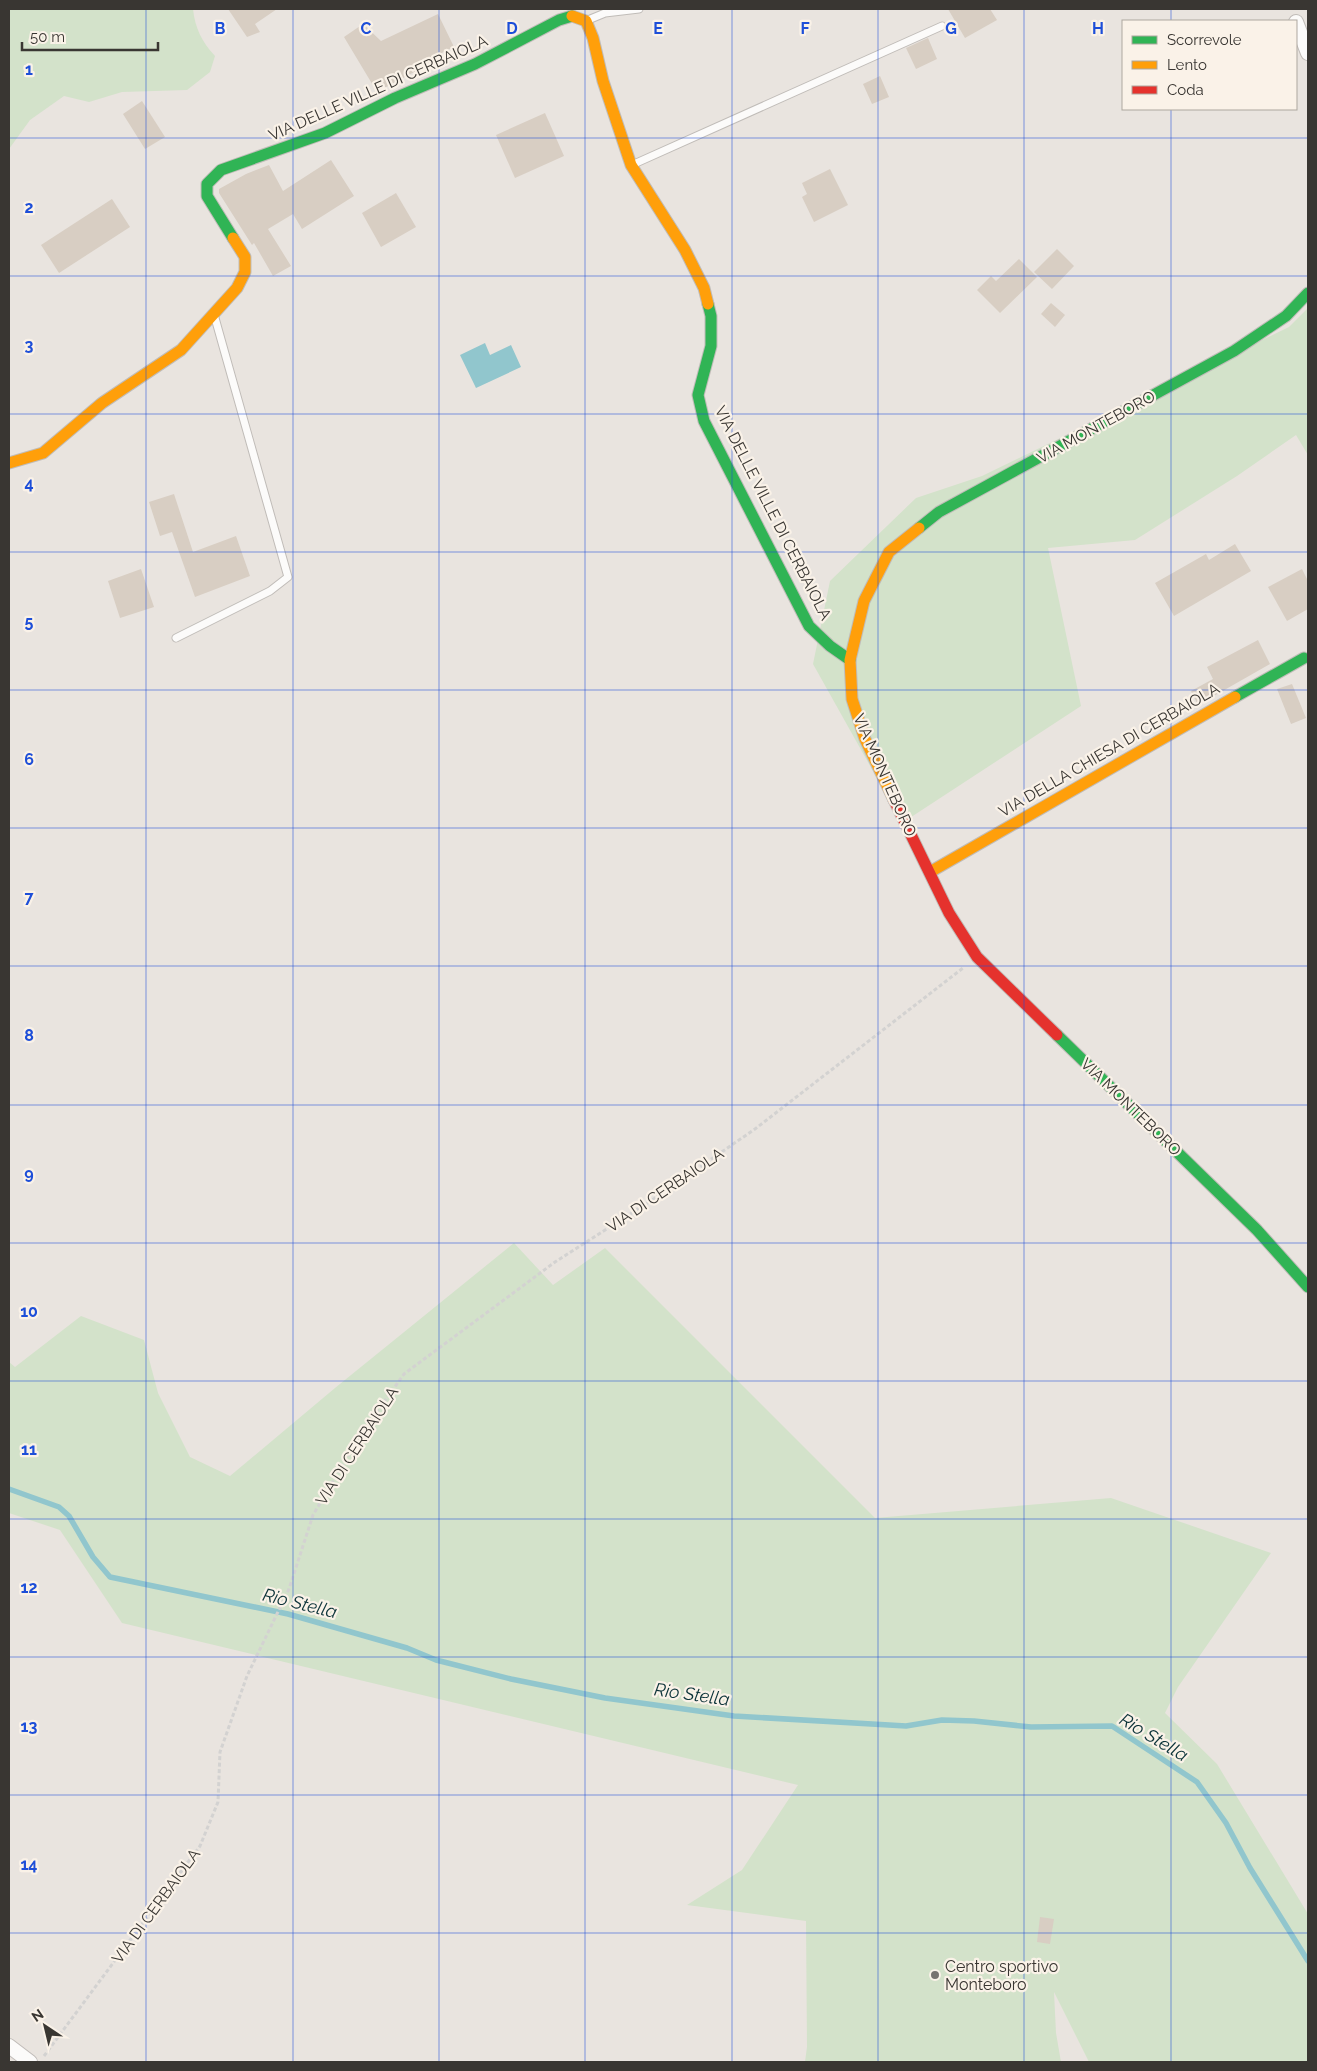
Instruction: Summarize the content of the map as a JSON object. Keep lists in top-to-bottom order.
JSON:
{
  "streets": {
    "street": ["VIA DELLE VILLE DI CERBAIOLA", "VIA MONTEBORO", "VIA DELLA CHIESA DI CERBAIOLA"],
    "path": ["VIA DI CERBAIOLA"]
  },
  "crossings": [
    ["VIA DELLE VILLE DI CERBAIOLA", "VIA MONTEBORO"],
    ["VIA MONTEBORO", "VIA DELLA CHIESA DI CERBAIOLA"],
    ["VIA MONTEBORO", "VIA DI CERBAIOLA"]
  ],
  "water": ["Rio Stella"],
  "places": ["Centro sportivo Monteboro"],
  "legend": ["Scorrevole", "Lento", "Coda"],
  "scale_bar": "50 m",
  "north": "top left",
  "grid": {
    "columns": [
      "B",
      "C",
      "D",
      "E",
      "F",
      "G",
      "H"
    ],
    "rows": [
      "1",
      "2",
      "3",
      "4",
      "5",
      "6",
      "7",
      "8",
      "9",
      "10",
      "11",
      "12",
      "13",
      "14"
    ]
  }
}
